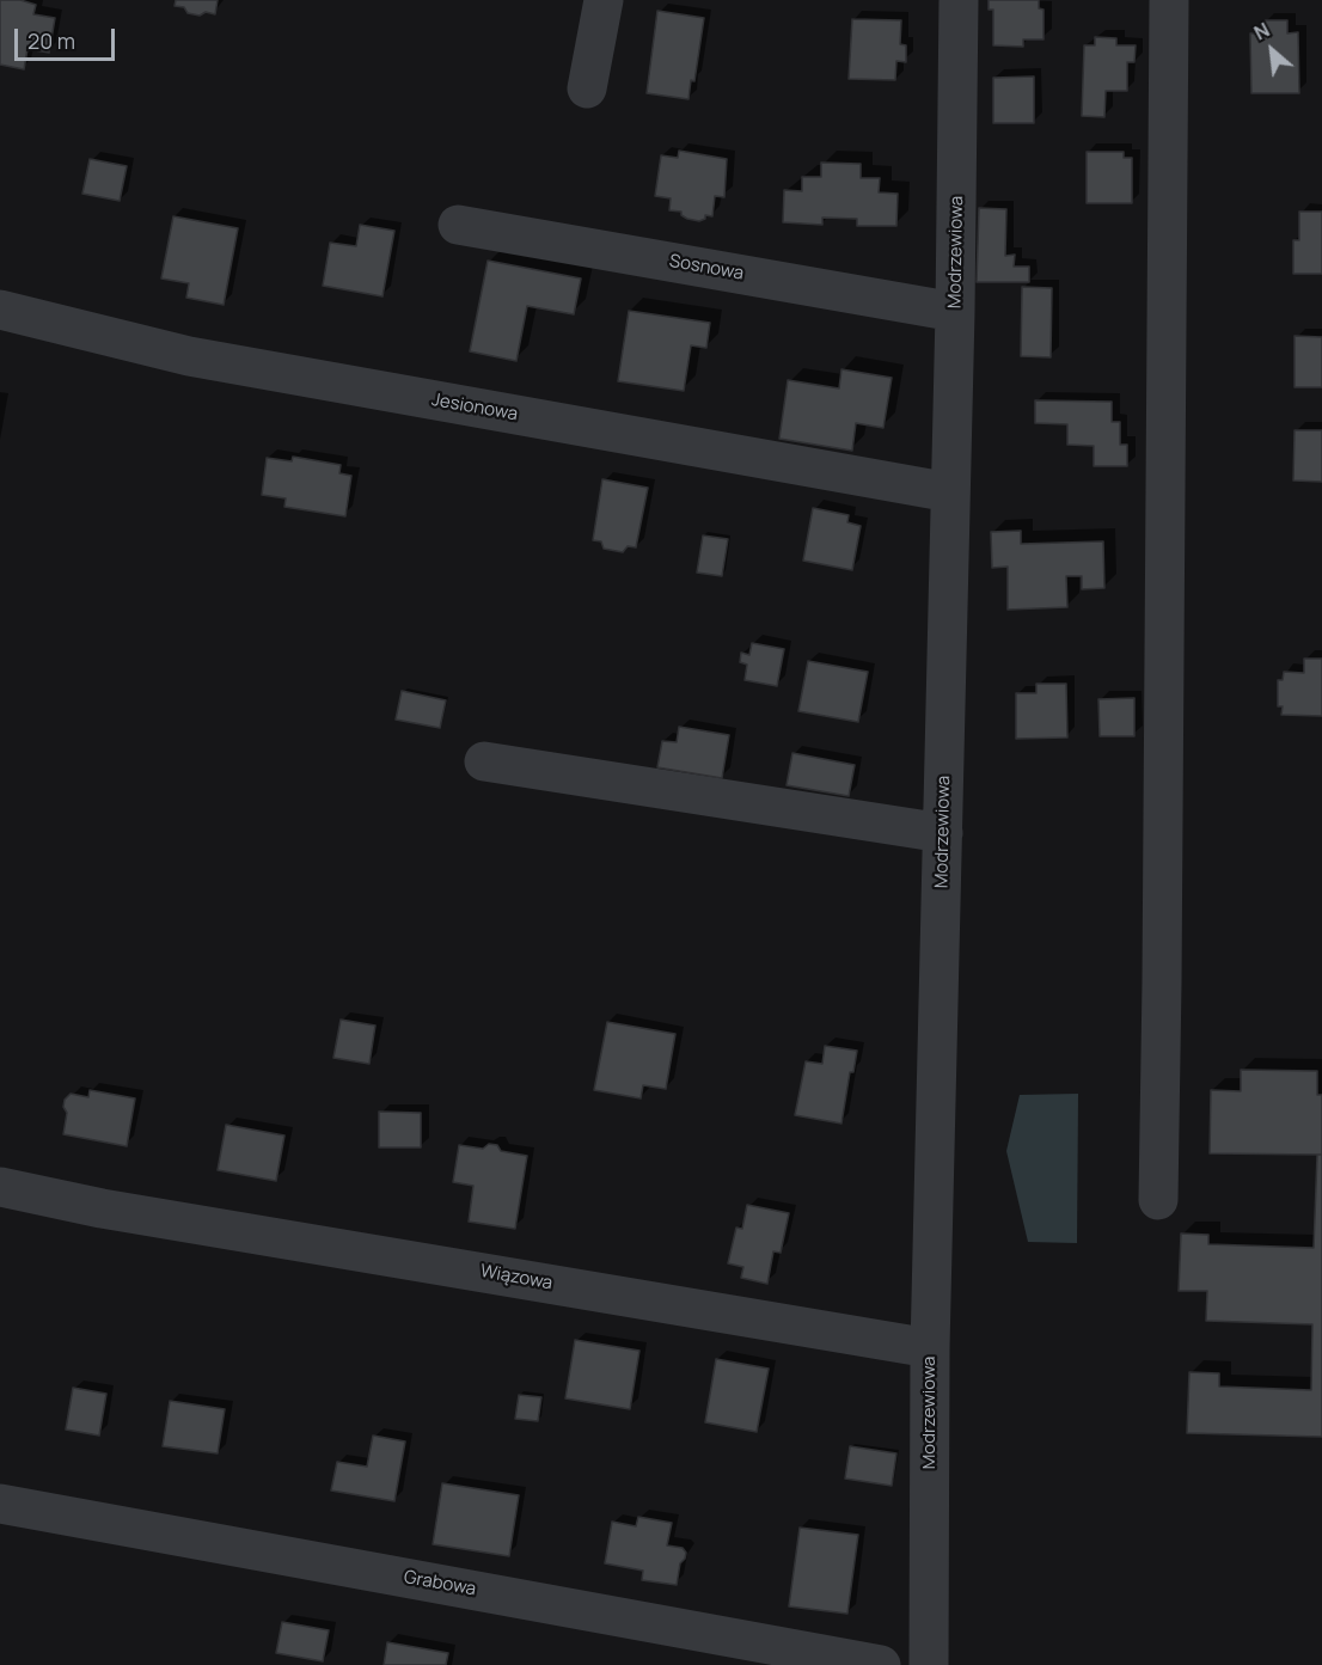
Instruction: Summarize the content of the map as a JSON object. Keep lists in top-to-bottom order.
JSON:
{
  "streets": {
    "street": [
      "Modrzewiowa",
      "Sosnowa",
      "Jesionowa",
      "Wiązowa",
      "Grabowa"
    ]
  },
  "crossings": [
    ["Modrzewiowa", "Sosnowa"],
    ["Modrzewiowa", "Jesionowa"],
    ["Modrzewiowa", "Wiązowa"]
  ],
  "scale_bar": "20 m",
  "north": "top left"
}
